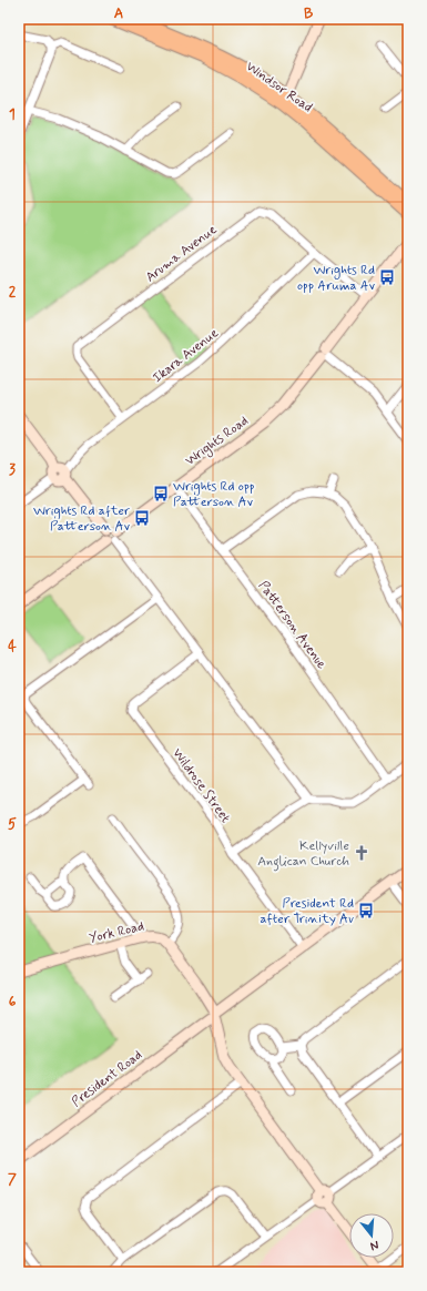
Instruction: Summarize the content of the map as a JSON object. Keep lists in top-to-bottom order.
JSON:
{
  "streets": {
    "main road": ["Windsor Road"],
    "street": [
      "Aruma Avenue",
      "Ikara Avenue",
      "Wrights Road",
      "Patterson Avenue",
      "Wildrose Street",
      "York Road",
      "President Road"
    ]
  },
  "crossings": [
    ["Aruma Avenue", "Ikara Avenue"],
    ["Aruma Avenue", "Wrights Road"],
    ["Wrights Road", "Patterson Avenue"],
    ["Wildrose Street", "President Road"]
  ],
  "places": {
    "bus stop": [
      "Wrights Rd opp Aruma Av",
      "Wrights Rd opp Patterson Av",
      "Wrights Rd after Patterson Av",
      "President Rd after Trinity Av"
    ],
    "church": ["Kellyville Anglican Church"]
  },
  "north": "bottom",
  "grid": {
    "columns": ["A", "B"],
    "rows": [
      "1",
      "2",
      "3",
      "4",
      "5",
      "6",
      "7"
    ]
  }
}
